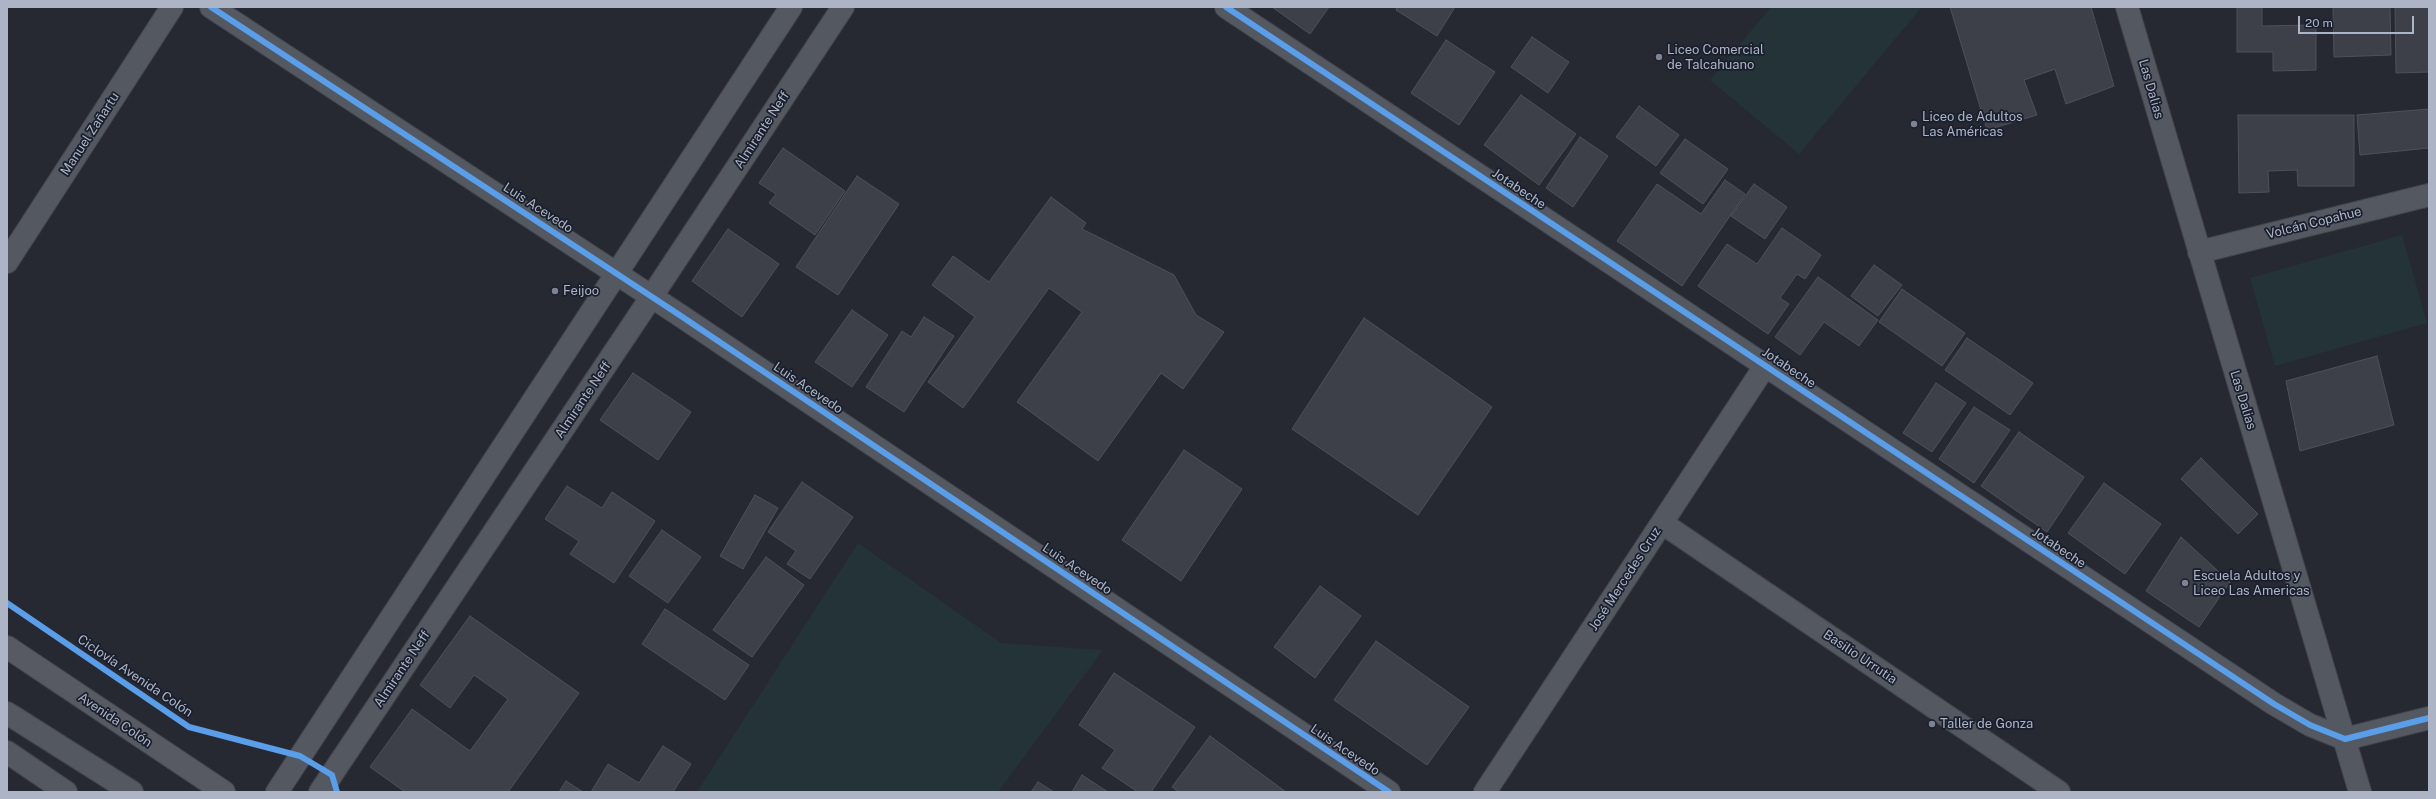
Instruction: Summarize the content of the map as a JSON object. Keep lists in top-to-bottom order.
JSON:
{
  "streets": {
    "main road": ["Avenida Colón"],
    "street": [
      "Las Dalias",
      "Almirante Neff",
      "Manuel Zañartu",
      "Jotabeche",
      "Luis Acevedo",
      "Volcán Copahue",
      "José Mercedes Cruz",
      "Basilio Urrutia"
    ],
    "cycle path": ["Ciclovía Avenida Colón"]
  },
  "crossings": [
    ["Las Dalias", "Jotabeche"],
    ["Las Dalias", "Volcán Copahue"],
    ["Almirante Neff", "Luis Acevedo"],
    ["Jotabeche", "José Mercedes Cruz"],
    ["José Mercedes Cruz", "Basilio Urrutia"]
  ],
  "places": [
    "Liceo Comercial de Talcahuano",
    "Liceo de Adultos Las Américas",
    "Feijoo",
    "Escuela Adultos y Liceo Las Americas",
    "Taller de Gonza"
  ],
  "scale_bar": "20 m"
}
